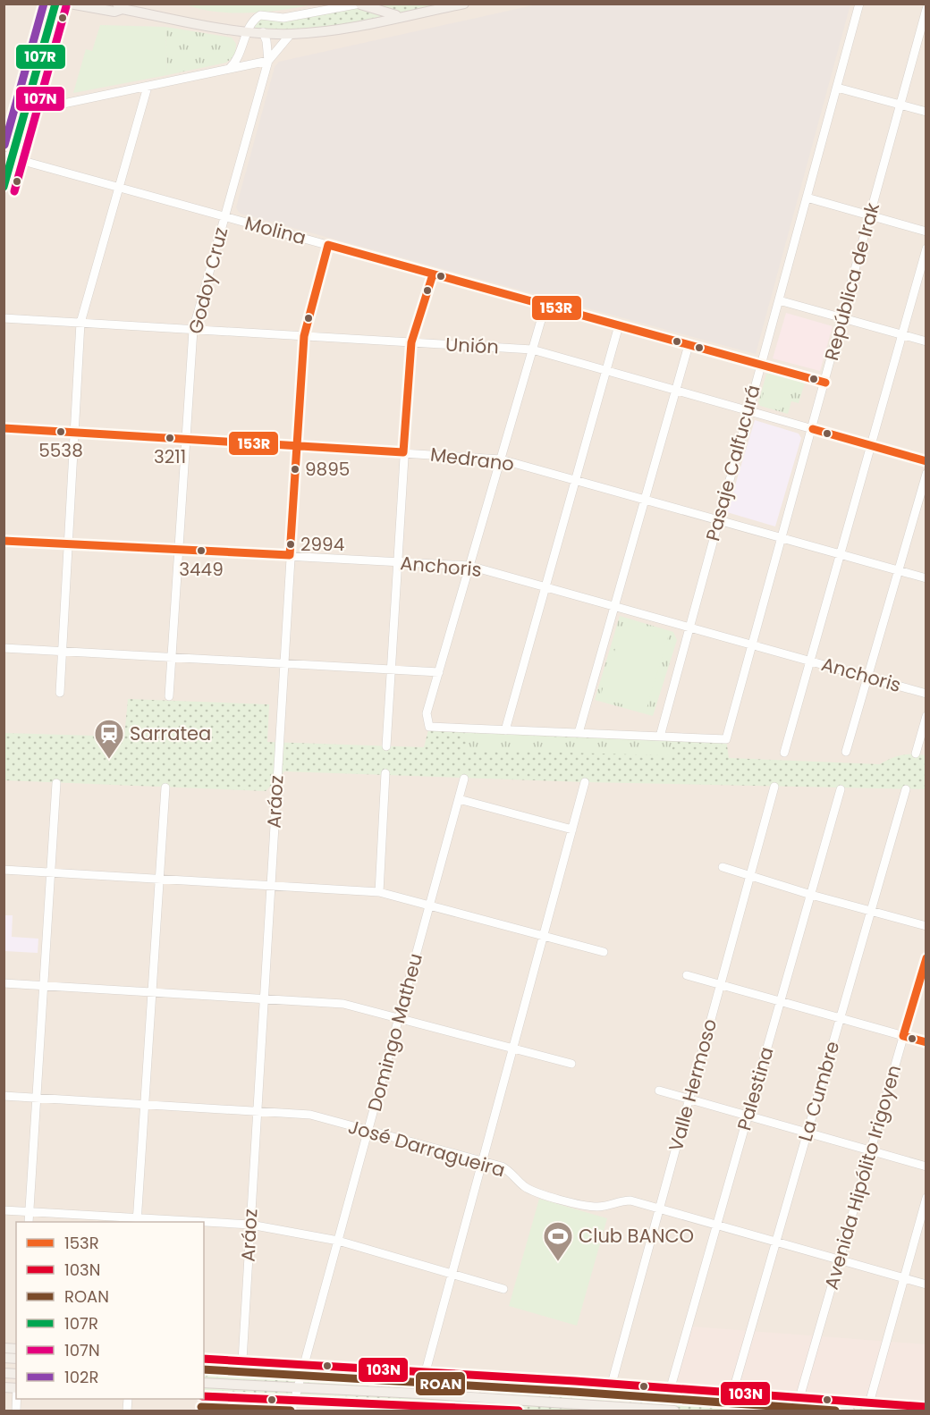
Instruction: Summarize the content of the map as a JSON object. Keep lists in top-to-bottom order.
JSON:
{
  "streets": {
    "street": [
      "Molina",
      "Godoy Cruz",
      "República de Irak",
      "Unión",
      "Medrano",
      "Pasaje Calfucurá",
      "Anchoris",
      "Aráoz",
      "Domingo Matheu",
      "Valle Hermoso",
      "Palestina",
      "La Cumbre",
      "José Darragueira",
      "Avenida Hipólito Irigoyen"
    ]
  },
  "crossings": [
    ["Molina", "Godoy Cruz"],
    ["Molina", "República de Irak"],
    ["Molina", "Pasaje Calfucurá"],
    ["Molina", "Aráoz"],
    ["Godoy Cruz", "Unión"],
    ["Godoy Cruz", "Medrano"],
    ["Godoy Cruz", "Anchoris"],
    ["República de Irak", "Unión"],
    ["República de Irak", "Medrano"],
    ["República de Irak", "Pasaje Calfucurá"],
    ["República de Irak", "Anchoris"],
    ["Unión", "Pasaje Calfucurá"],
    ["Unión", "Aráoz"],
    ["Medrano", "Pasaje Calfucurá"],
    ["Medrano", "Aráoz"],
    ["Pasaje Calfucurá", "Anchoris"],
    ["Anchoris", "Aráoz"],
    ["Aráoz", "José Darragueira"],
    ["Domingo Matheu", "José Darragueira"],
    ["Valle Hermoso", "José Darragueira"],
    ["Palestina", "José Darragueira"],
    ["La Cumbre", "José Darragueira"],
    ["José Darragueira", "Avenida Hipólito Irigoyen"]
  ],
  "places": {
    "other": [
      "5538",
      "3211",
      "9895",
      "2994",
      "3449"
    ],
    "station": ["Sarratea"],
    "sports": ["Club BANCO"]
  },
  "lines": [
    "transit line 107R",
    "transit line 102R",
    "transit line 107N",
    "transit line 153R",
    "transit line 103N",
    "transit line ROAN"
  ],
  "legend": [
    "153R",
    "103N",
    "ROAN",
    "107R",
    "107N",
    "102R"
  ]
}
